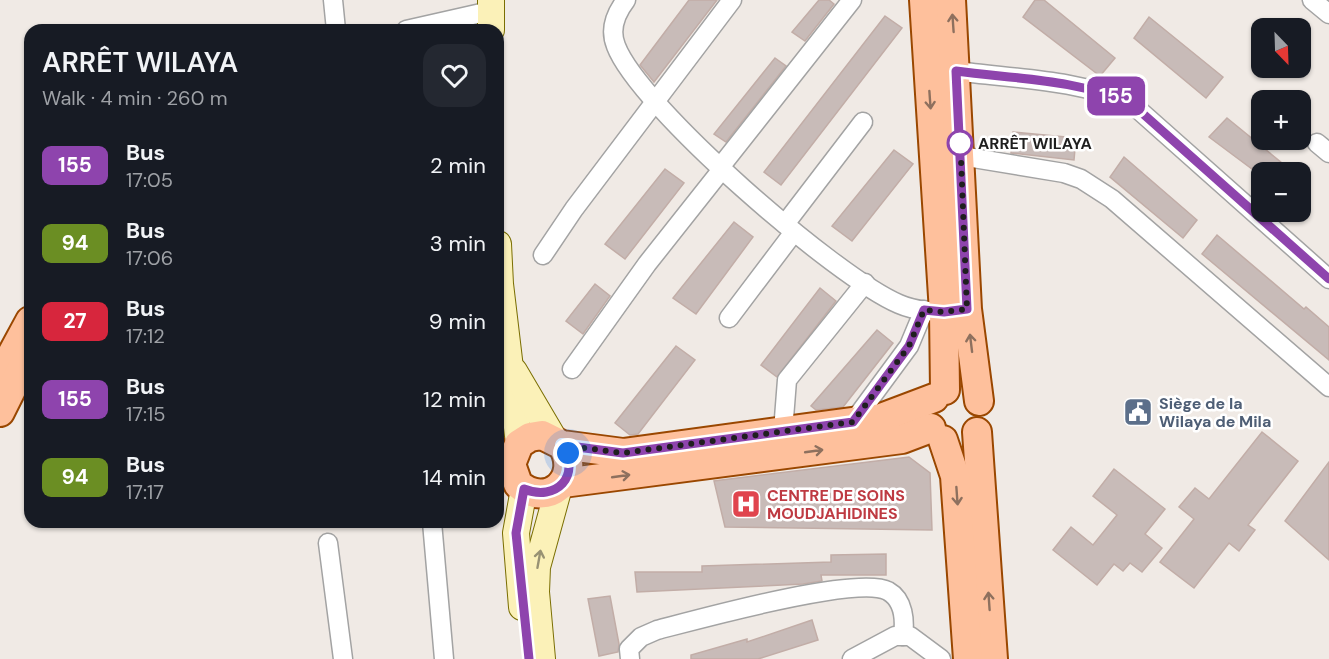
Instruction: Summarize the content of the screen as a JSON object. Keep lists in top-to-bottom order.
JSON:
{
  "places": {
    "other": ["ARRÊT WILAYA"],
    "public building": ["Siège de la Wilaya de Mila"],
    "hospital": ["CENTRE DE SOINS MOUDJAHIDINES"]
  },
  "lines": ["bus line 155"],
  "north": "bottom right",
  "page": {
    "on_map": "155",
    "map_buttons": ["+", "−"],
    "heading": ["ARRÊT WILAYA", "Walk · 4 min · 260 m"],
    "list": [
      {
        "mark": "155",
        "name": "Bus",
        "note": "17:05",
        "value": "2 min"
      },
      {
        "mark": "94",
        "name": "Bus",
        "note": "17:06",
        "value": "3 min"
      },
      {
        "mark": "27",
        "name": "Bus",
        "note": "17:12",
        "value": "9 min"
      },
      {
        "mark": "155",
        "name": "Bus",
        "note": "17:15",
        "value": "12 min"
      },
      {
        "mark": "94",
        "name": "Bus",
        "note": "17:17",
        "value": "14 min"
      }
    ]
  }
}
